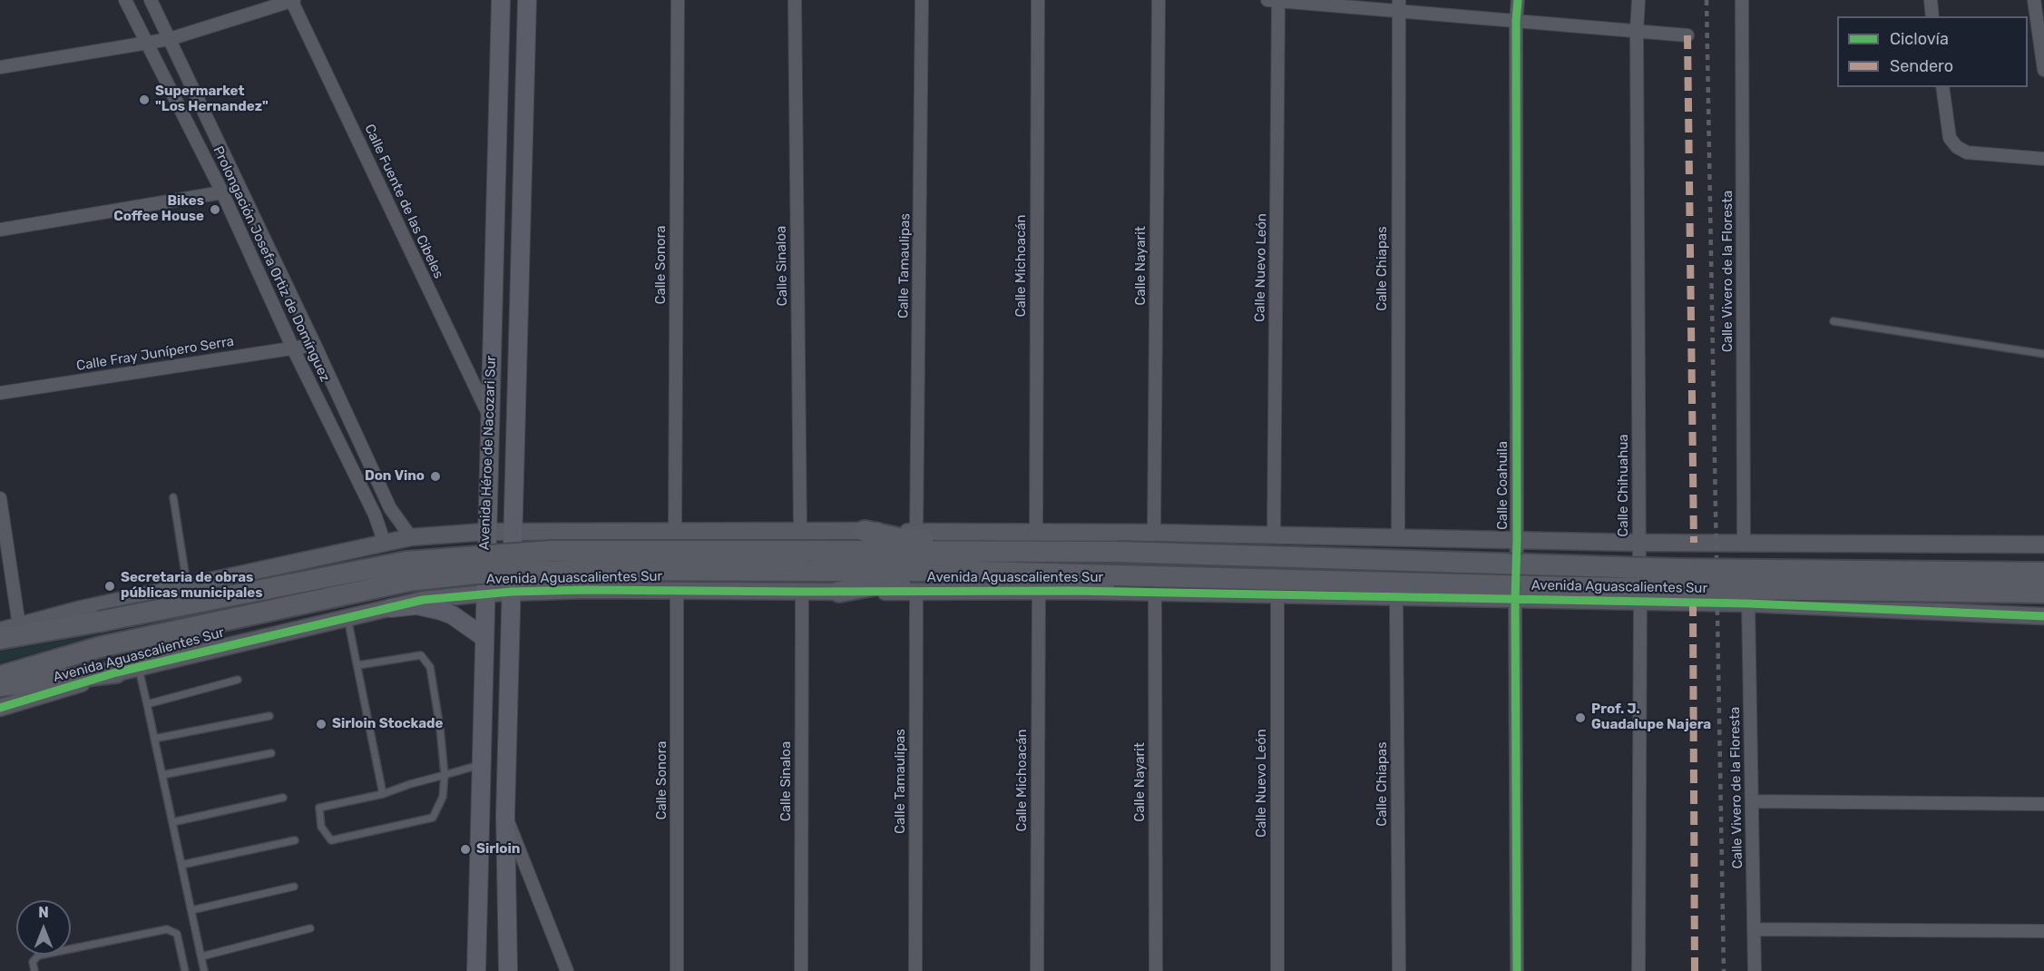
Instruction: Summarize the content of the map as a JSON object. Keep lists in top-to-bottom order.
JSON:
{
  "streets": {
    "main road": ["Avenida Héroe de Nacozari Sur", "Avenida Aguascalientes Sur"],
    "street": [
      "Calle Fuente de las Cibeles",
      "Prolongación Josefa Ortiz de Domínguez",
      "Calle Sonora",
      "Calle Sinaloa",
      "Calle Tamaulipas",
      "Calle Michoacán",
      "Calle Nayarit",
      "Calle Nuevo León",
      "Calle Chiapas",
      "Calle Vivero de la Floresta",
      "Calle Fray Junípero Serra",
      "Calle Coahuila",
      "Calle Chihuahua"
    ]
  },
  "crossings": [
    ["Calle Fuente de las Cibeles", "Avenida Héroe de Nacozari Sur"],
    ["Prolongación Josefa Ortiz de Domínguez", "Calle Fray Junípero Serra"],
    ["Calle Sonora", "Avenida Aguascalientes Sur"],
    ["Calle Sinaloa", "Avenida Aguascalientes Sur"],
    ["Calle Tamaulipas", "Avenida Aguascalientes Sur"],
    ["Calle Michoacán", "Avenida Aguascalientes Sur"],
    ["Calle Nayarit", "Avenida Aguascalientes Sur"],
    ["Calle Nuevo León", "Avenida Aguascalientes Sur"],
    ["Calle Chiapas", "Avenida Aguascalientes Sur"],
    ["Calle Vivero de la Floresta", "Avenida Aguascalientes Sur"],
    ["Avenida Héroe de Nacozari Sur", "Avenida Aguascalientes Sur"],
    ["Calle Coahuila", "Avenida Aguascalientes Sur"],
    ["Calle Chihuahua", "Avenida Aguascalientes Sur"]
  ],
  "places": [
    "Supermarket \"Los Hernandez\"",
    "Bikes Coffee House",
    "Don Vino",
    "Secretaria de obras públicas municipales",
    "Prof. J. Guadalupe Najera",
    "Sirloin Stockade",
    "Sirloin"
  ],
  "legend": ["Ciclovía", "Sendero"],
  "north": "top"
}
